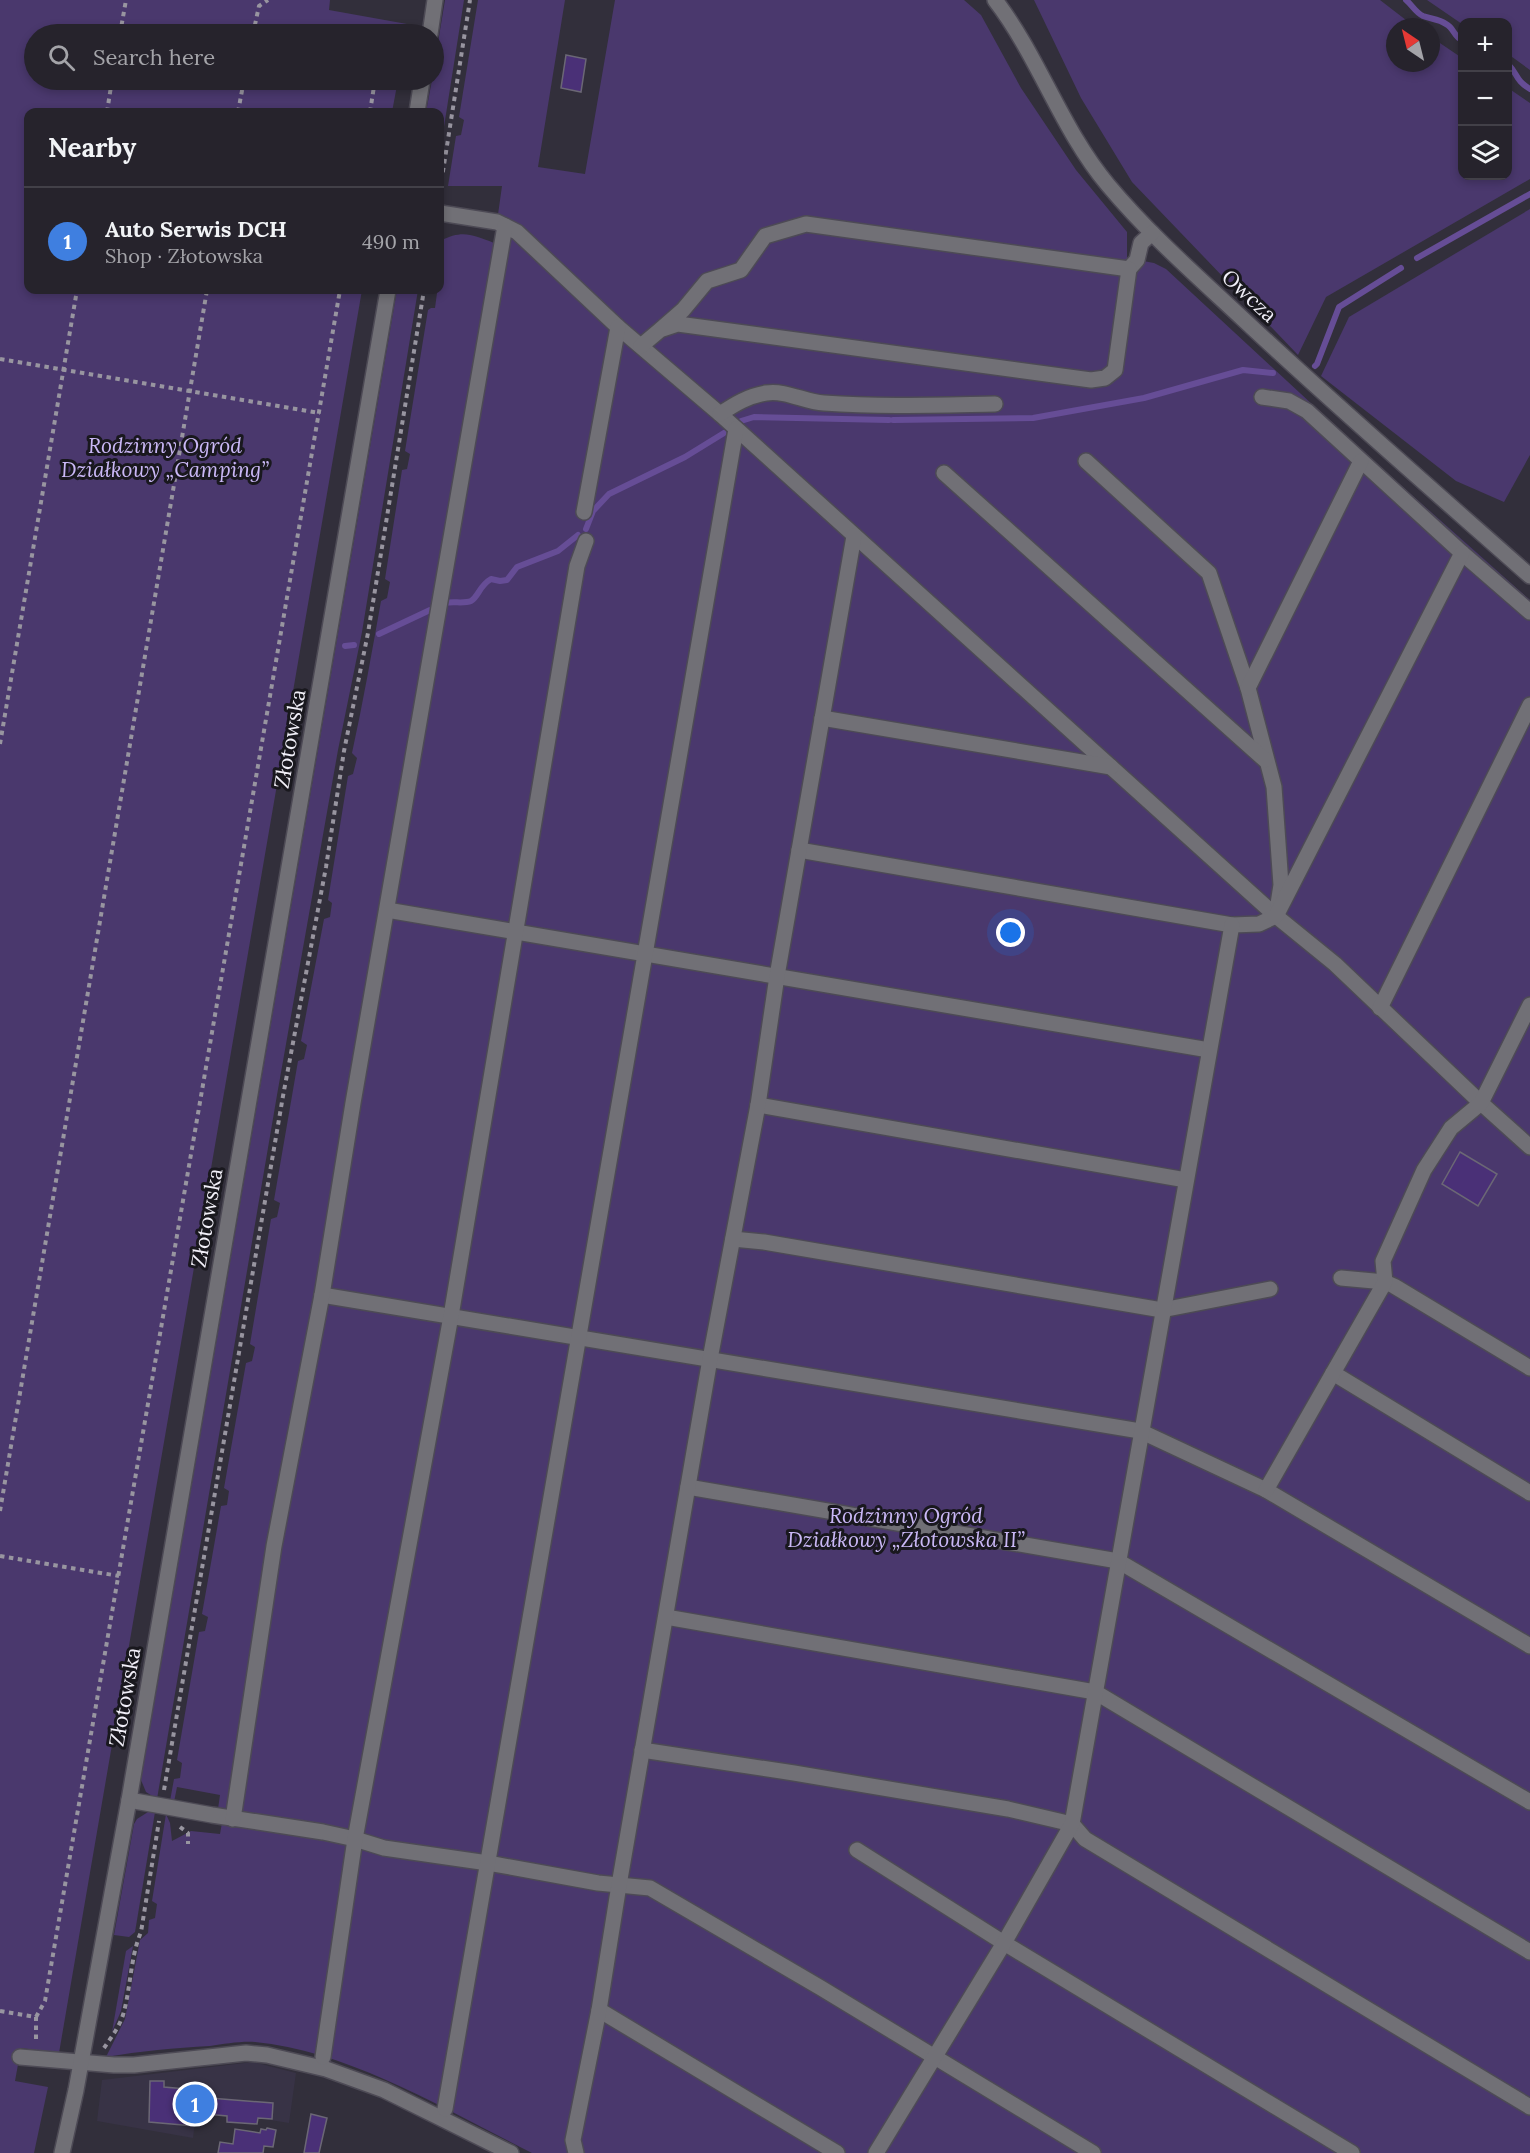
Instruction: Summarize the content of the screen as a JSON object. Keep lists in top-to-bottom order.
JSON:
{
  "streets": {
    "street": ["Owcza", "Złotowska"]
  },
  "parks": ["Rodzinny Ogród Działkowy „Camping”", "Rodzinny Ogród Działkowy „Złotowska II”"],
  "north": "top left",
  "page": {
    "map_buttons": ["+", "−"],
    "search": "Search here",
    "heading": "Nearby",
    "list": [
      {
        "mark": "1",
        "name": "Auto Serwis DCH",
        "note": "Shop · Złotowska",
        "value": "490 m"
      }
    ],
    "pins": "1"
  }
}
